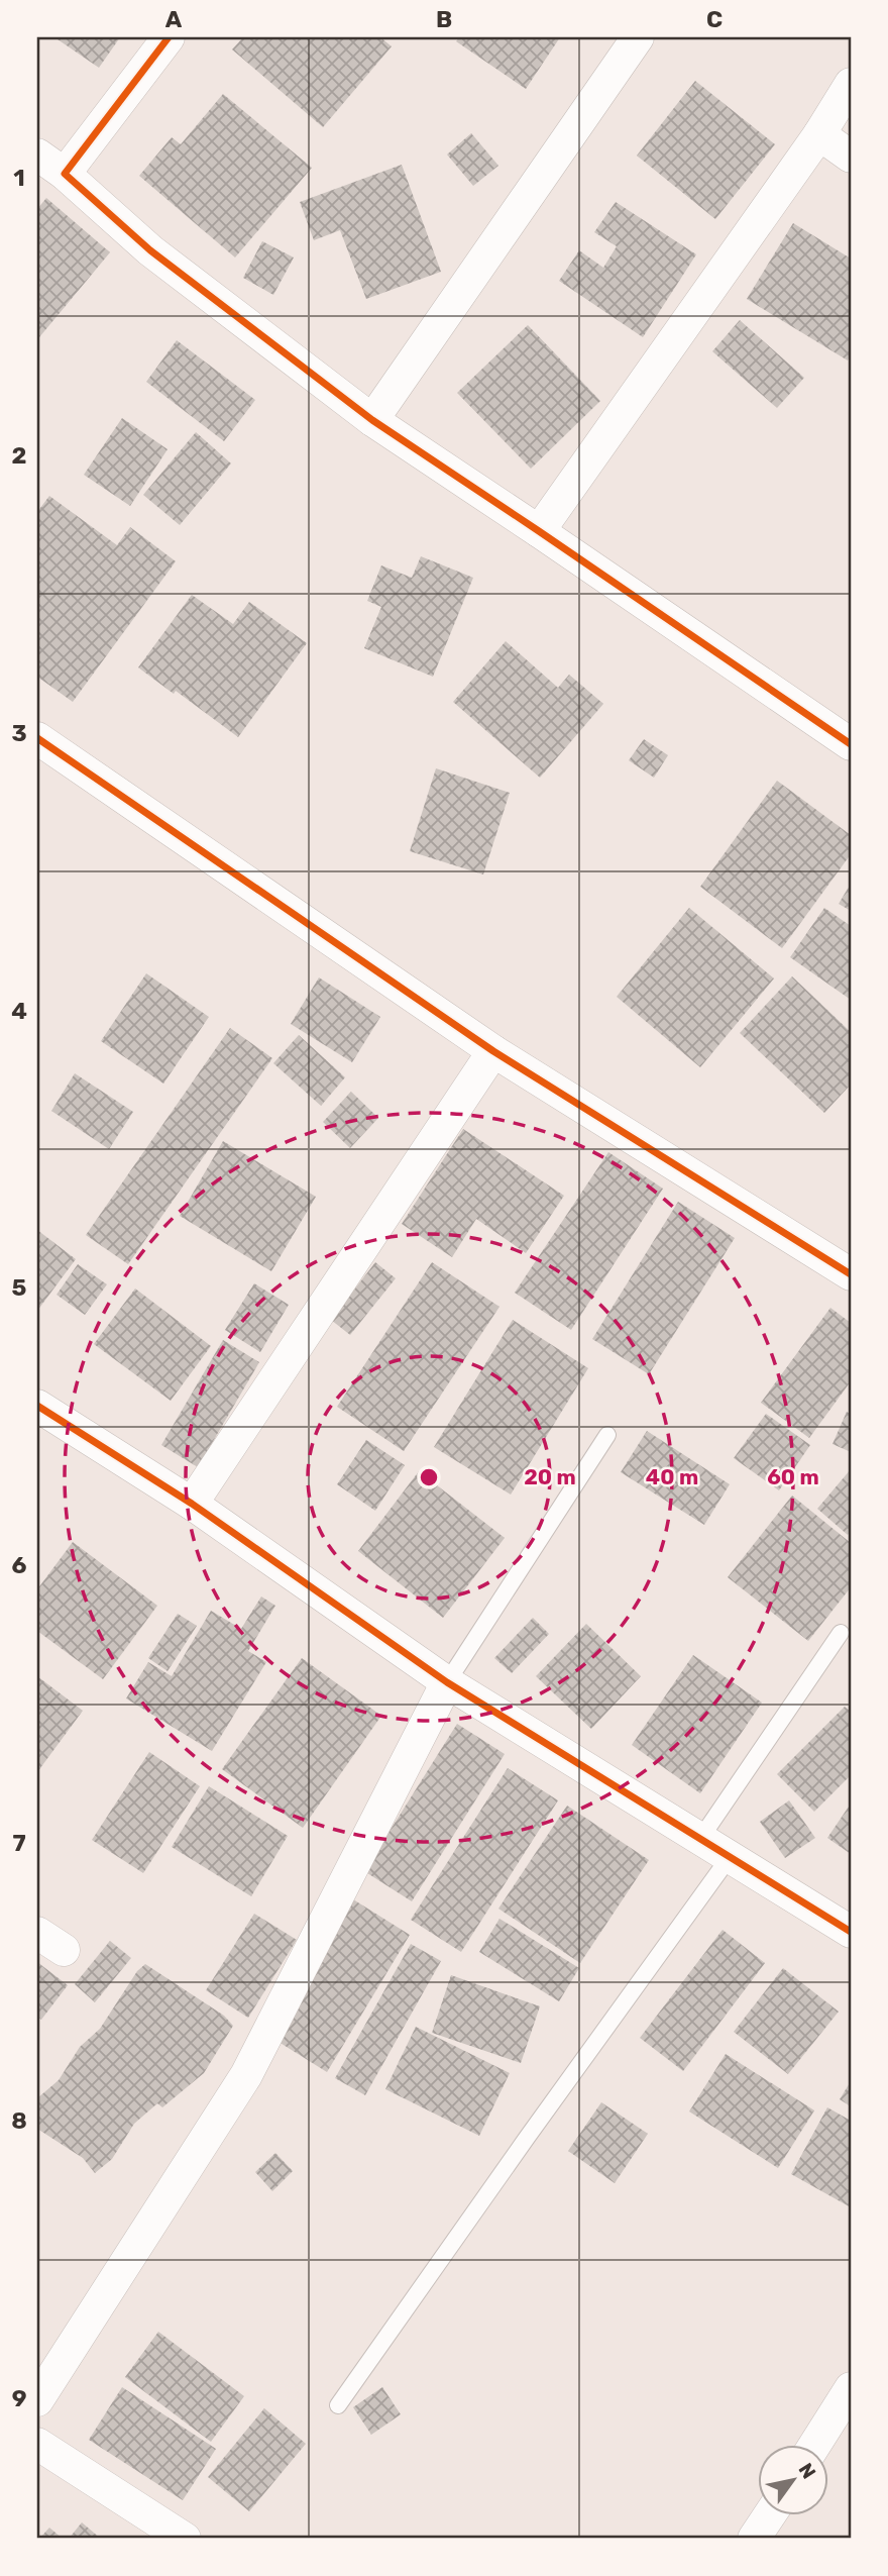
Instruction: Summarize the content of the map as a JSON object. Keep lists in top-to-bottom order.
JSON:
{
  "north": "top right",
  "grid": {
    "columns": ["A", "B", "C"],
    "rows": [
      "1",
      "2",
      "3",
      "4",
      "5",
      "6",
      "7",
      "8",
      "9"
    ]
  },
  "rings": ["20 m", "40 m", "60 m"]
}
